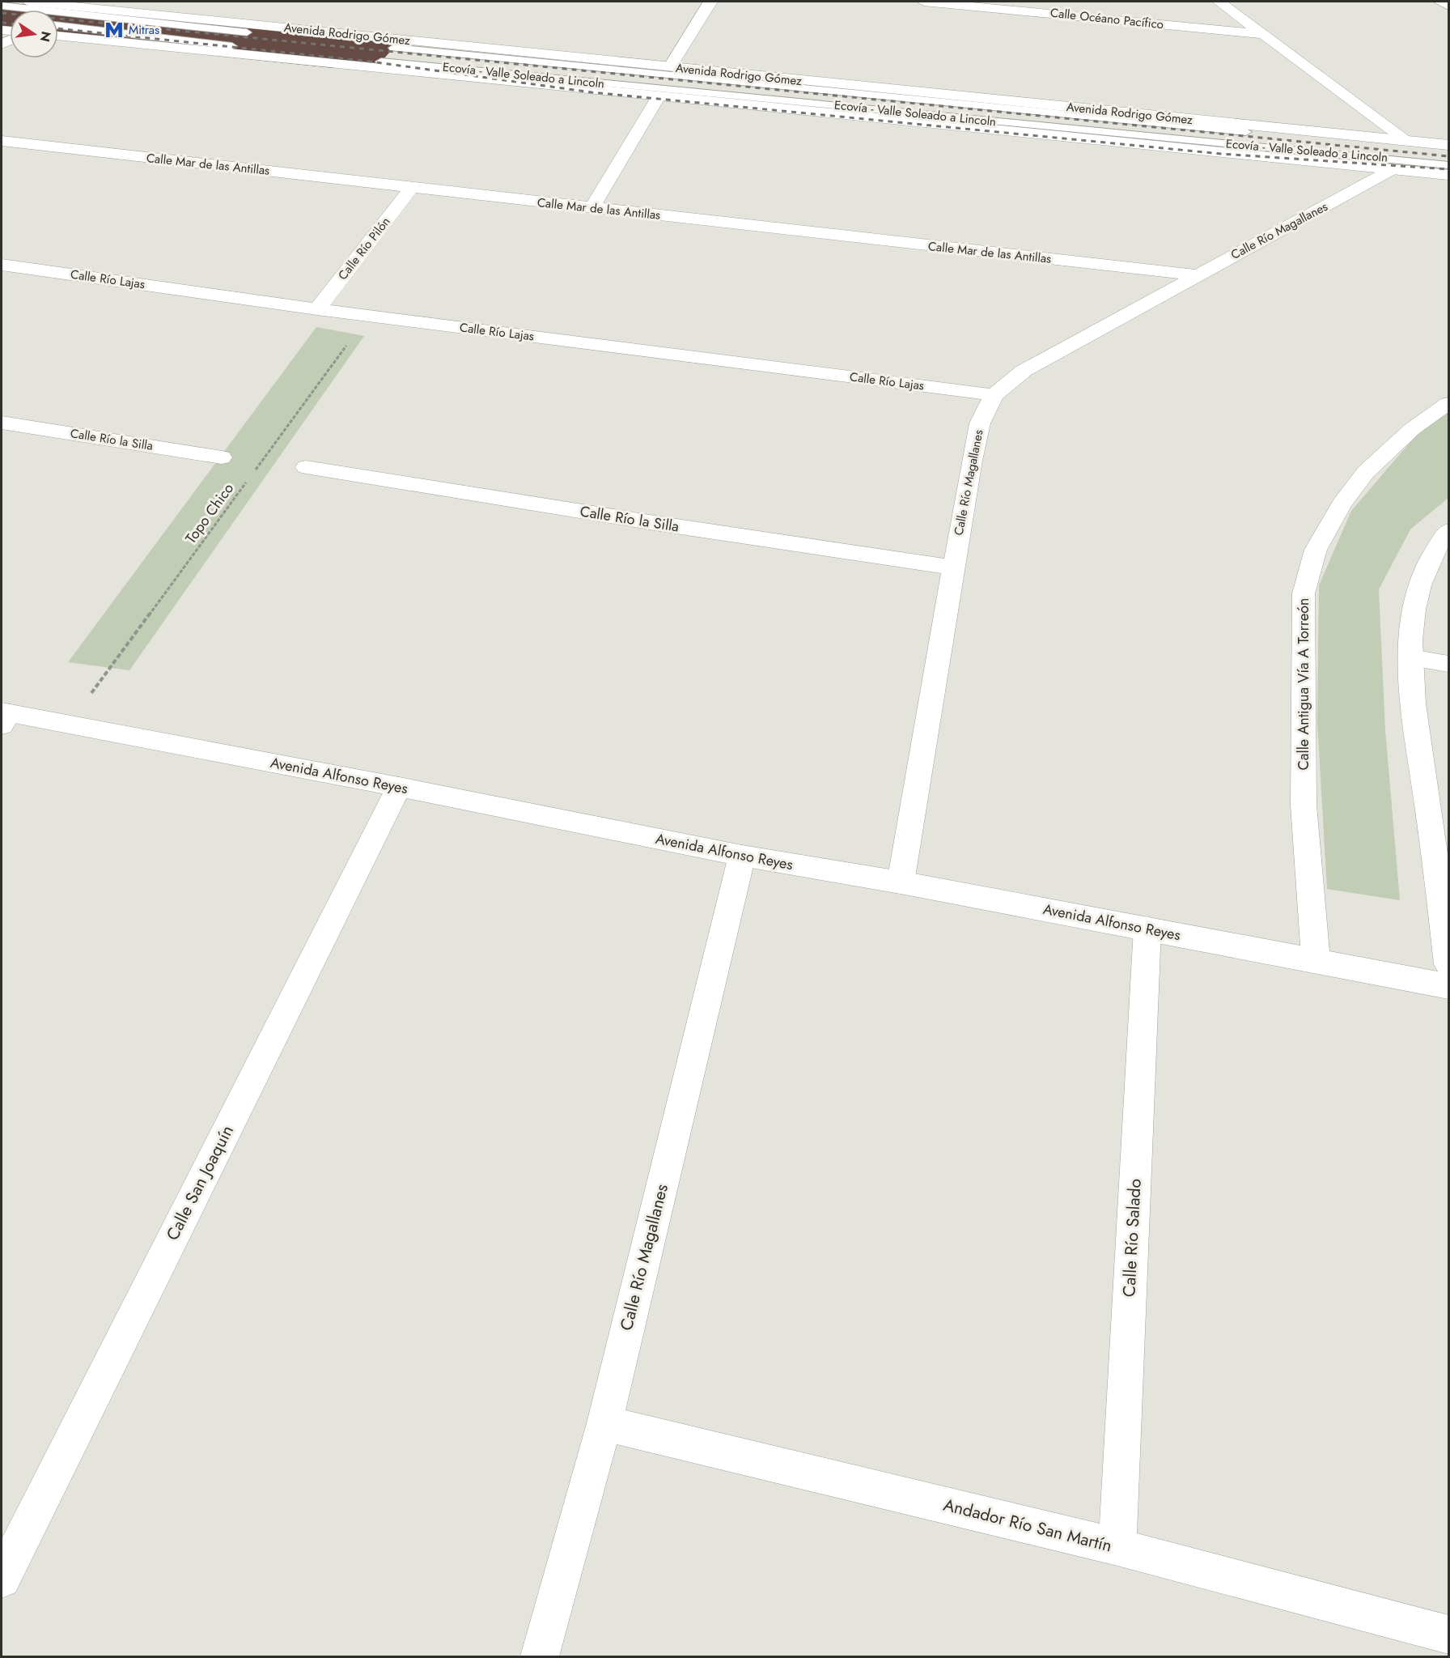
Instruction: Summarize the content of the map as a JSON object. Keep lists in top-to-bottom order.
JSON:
{
  "streets": {
    "street": [
      "Calle Océano Pacífico",
      "Avenida Rodrigo Gómez",
      "Calle Mar de las Antillas",
      "Calle Río Magallanes",
      "Calle Río Pilón",
      "Calle Río Lajas",
      "Calle Río la Silla",
      "Calle Antigua Vía A Torreón",
      "Avenida Alfonso Reyes",
      "Calle San Joaquín",
      "Calle Río Salado",
      "Andador Río San Martín"
    ],
    "lane": ["Ecovía - Valle Soleado a Lincoln"],
    "path": ["Topo Chico"]
  },
  "crossings": [
    ["Avenida Rodrigo Gómez", "Calle Río Magallanes"],
    ["Calle Mar de las Antillas", "Calle Río Magallanes"],
    ["Calle Mar de las Antillas", "Calle Río Pilón"],
    ["Calle Río Magallanes", "Calle Río Lajas"],
    ["Calle Río Magallanes", "Calle Río la Silla"],
    ["Calle Río Magallanes", "Avenida Alfonso Reyes"],
    ["Calle Río Magallanes", "Andador Río San Martín"],
    ["Calle Río Pilón", "Calle Río Lajas"],
    ["Topo Chico", "Avenida Alfonso Reyes"],
    ["Calle Antigua Vía A Torreón", "Avenida Alfonso Reyes"],
    ["Avenida Alfonso Reyes", "Calle San Joaquín"],
    ["Avenida Alfonso Reyes", "Calle Río Salado"],
    ["Calle Río Salado", "Andador Río San Martín"]
  ],
  "places": {
    "metro station": ["Mitras"]
  },
  "north": "right"
}
